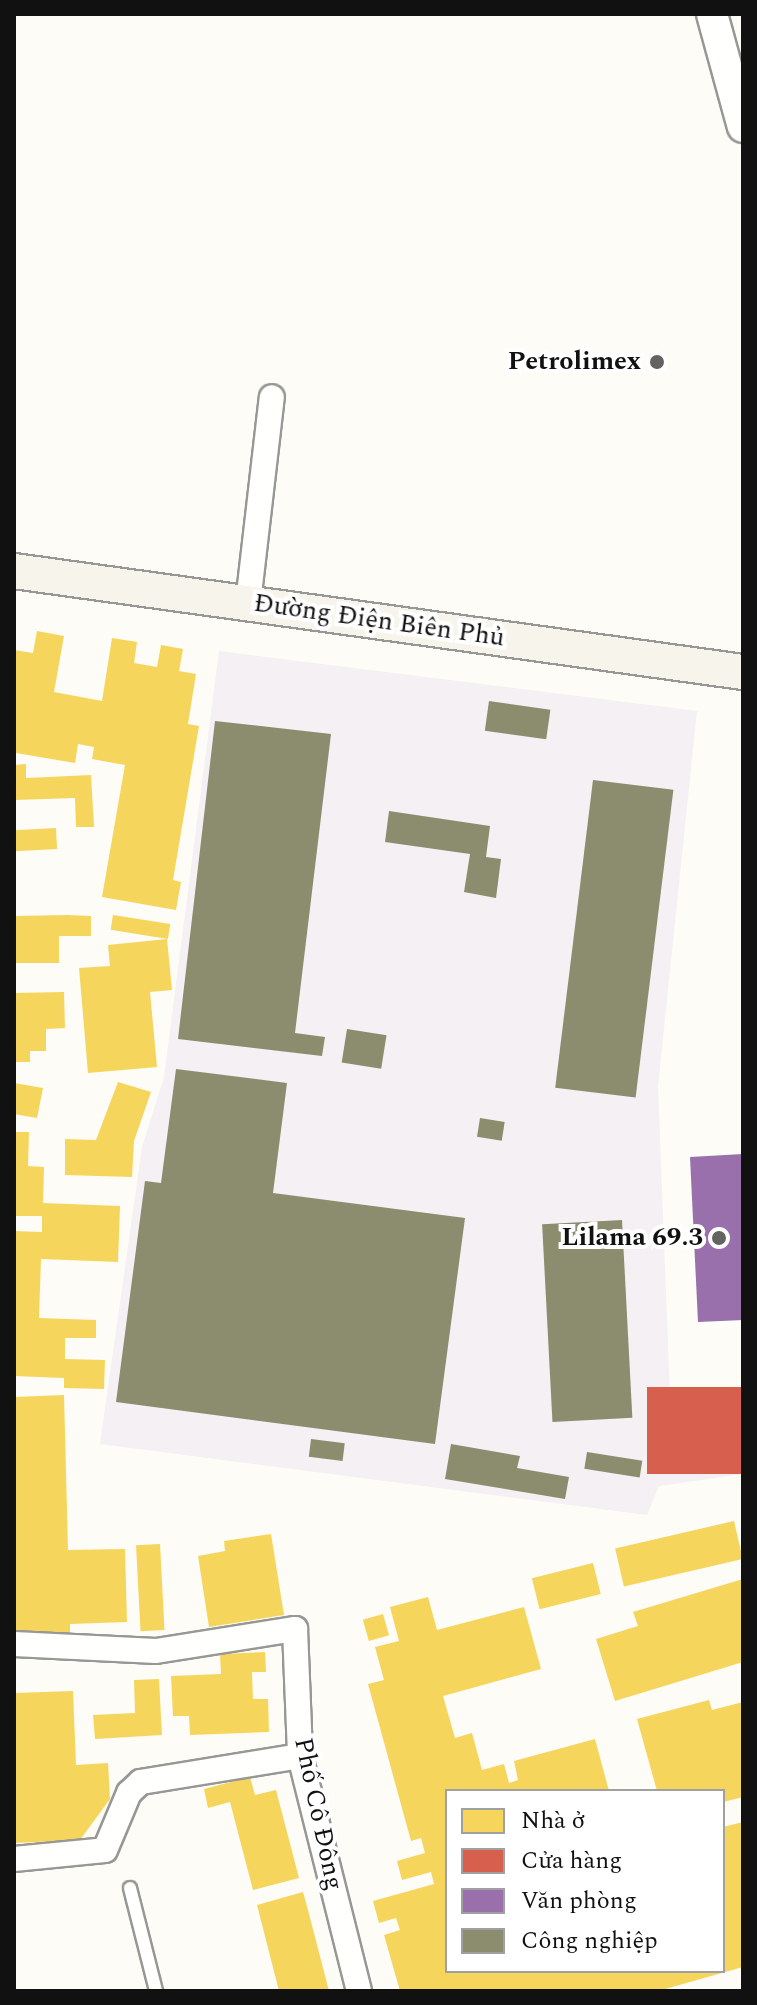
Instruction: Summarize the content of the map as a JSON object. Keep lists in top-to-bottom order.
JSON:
{
  "streets": {
    "main road": ["Đường Điện Biên Phủ"],
    "street": ["Phố Cô Đông"]
  },
  "places": ["Petrolimex", "Lilama 69.3"],
  "legend": [
    "Nhà ở",
    "Cửa hàng",
    "Văn phòng",
    "Công nghiệp"
  ]
}
